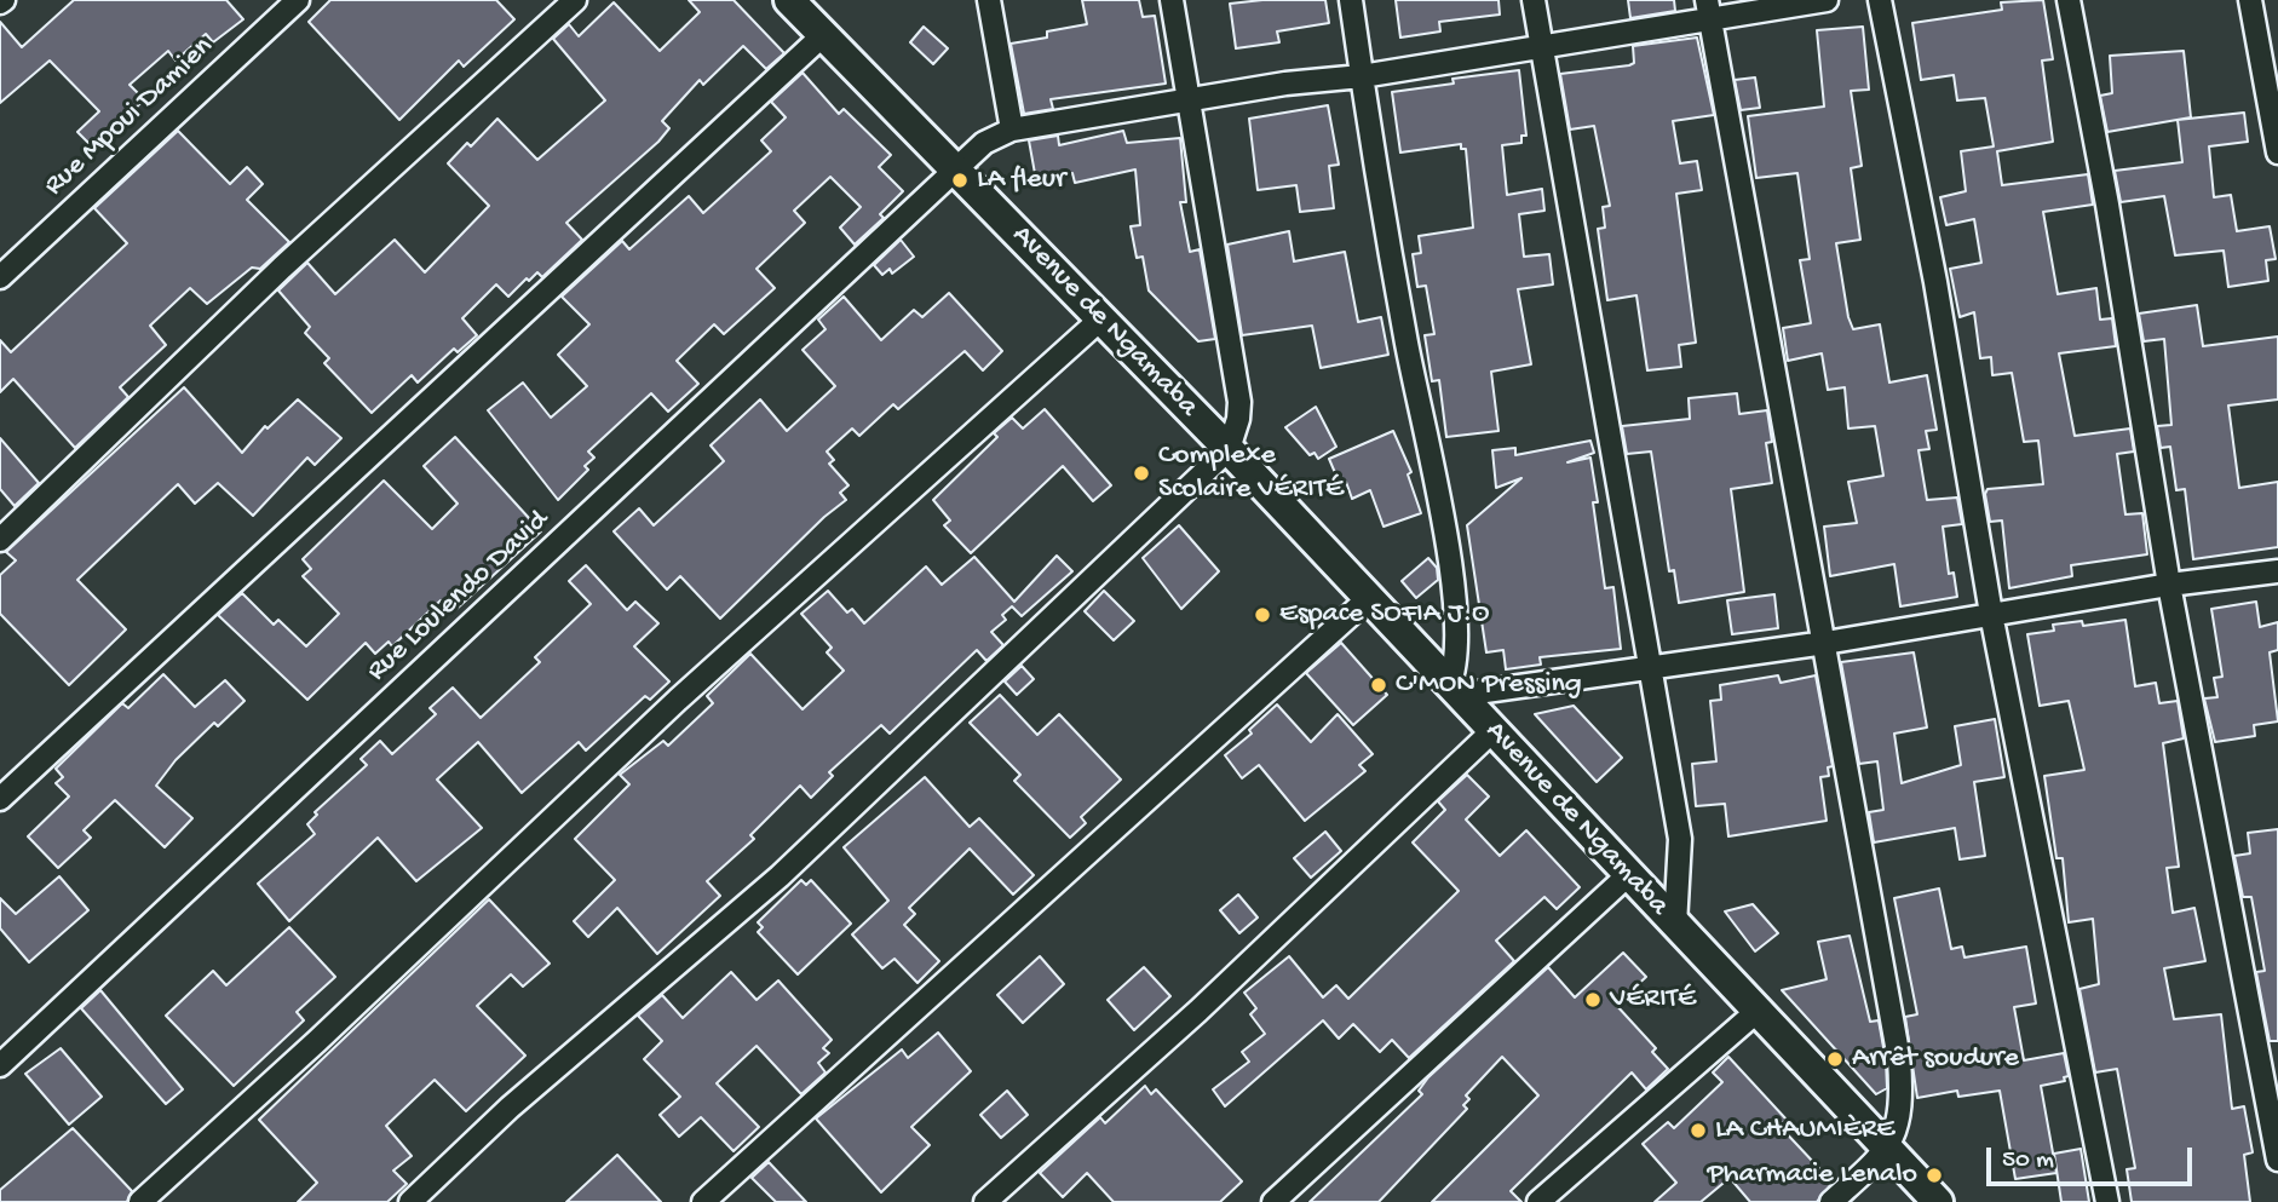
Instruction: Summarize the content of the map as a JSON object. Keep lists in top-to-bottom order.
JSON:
{
  "streets": {
    "main road": ["Avenue de Ngamaba"],
    "street": ["Rue Mpoui Damien", "Rue Loulendo David"]
  },
  "crossings": [
    ["Avenue de Ngamaba", "Rue Loulendo David"]
  ],
  "places": [
    "LA fleur",
    "Complexe Scolaire VÉRITÉ",
    "Espace SOFIA J.O",
    "C'MON Pressing",
    "VÉRITÉ",
    "Arrêt soudure",
    "LA CHAUMIÈRE",
    "Pharmacie Lenalo"
  ],
  "scale_bar": "50 m"
}
